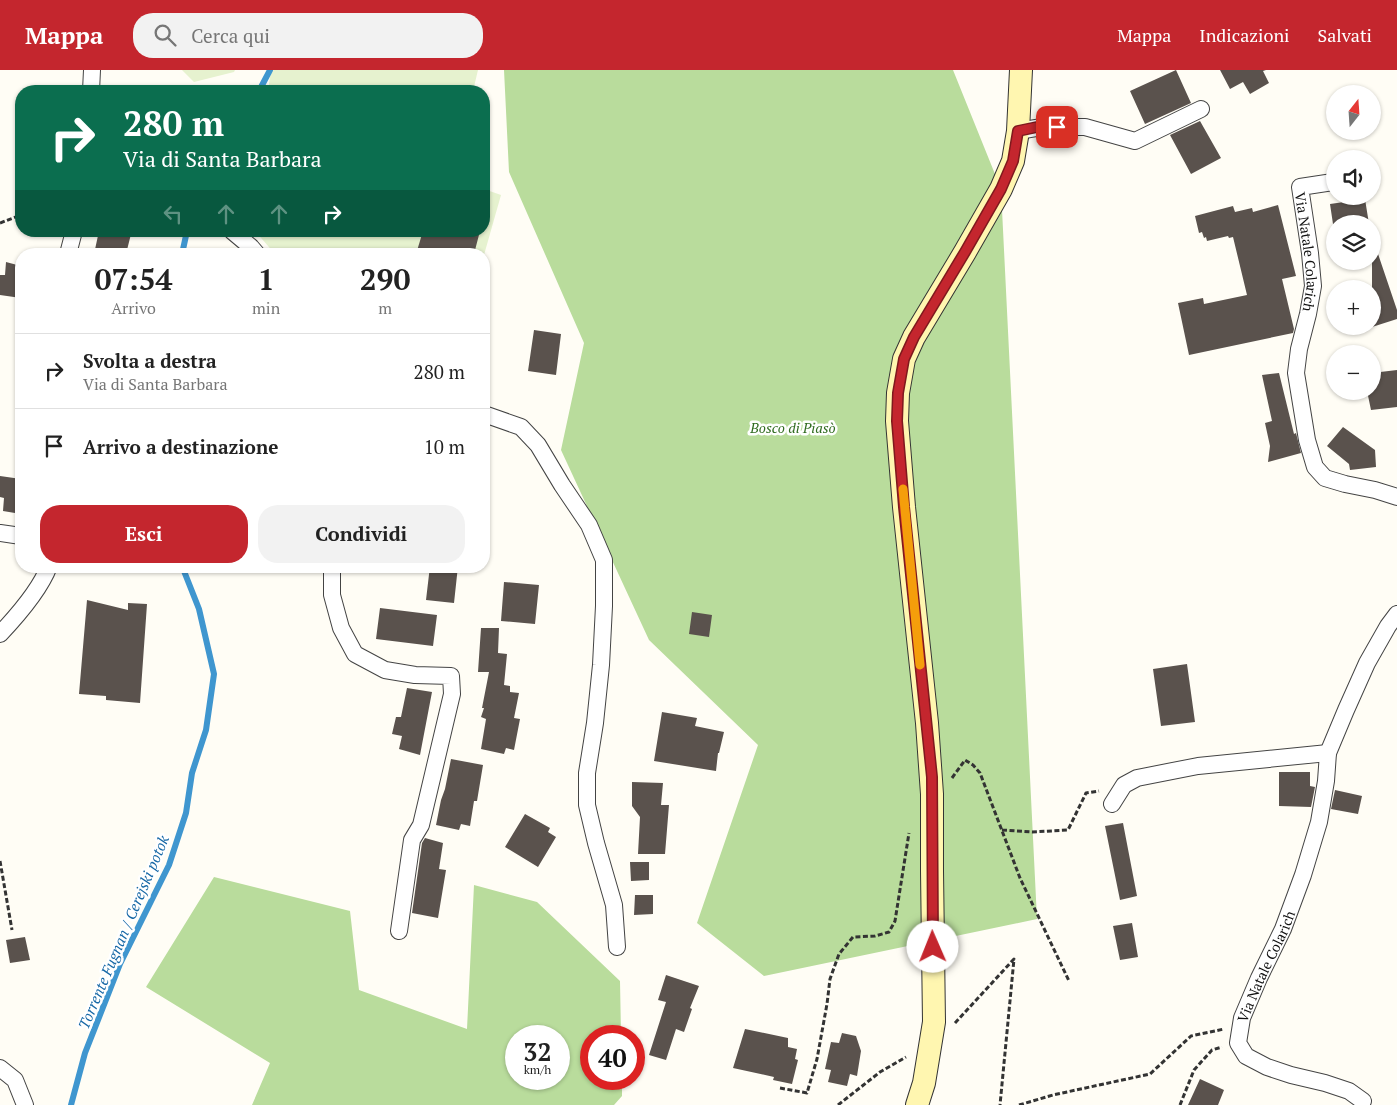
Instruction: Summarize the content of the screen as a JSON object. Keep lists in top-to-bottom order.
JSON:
{
  "streets": {
    "street": ["Via Natale Colarich"]
  },
  "water": ["Torrente Fugnan / Cerejski potok"],
  "parks": ["Bosco di Piasò"],
  "north": "top",
  "page": {
    "header": "Mappa",
    "search": "Cerca qui",
    "nav": ["Mappa", "Indicazioni", "Salvati"],
    "map_buttons": ["+", "−"],
    "turn": ["280 m", "Via di Santa Barbara"],
    "eta": [
      "07:54",
      "Arrivo",
      "1",
      "min",
      "290",
      "m"
    ],
    "list": [
      {
        "name": "Svolta a destra",
        "note": "Via di Santa Barbara",
        "value": "280 m"
      },
      {
        "name": "Arrivo a destinazione",
        "value": "10 m"
      }
    ],
    "buttons": ["Esci", "Condividi"],
    "speed": "32 km/h",
    "limit": "40"
  }
}
